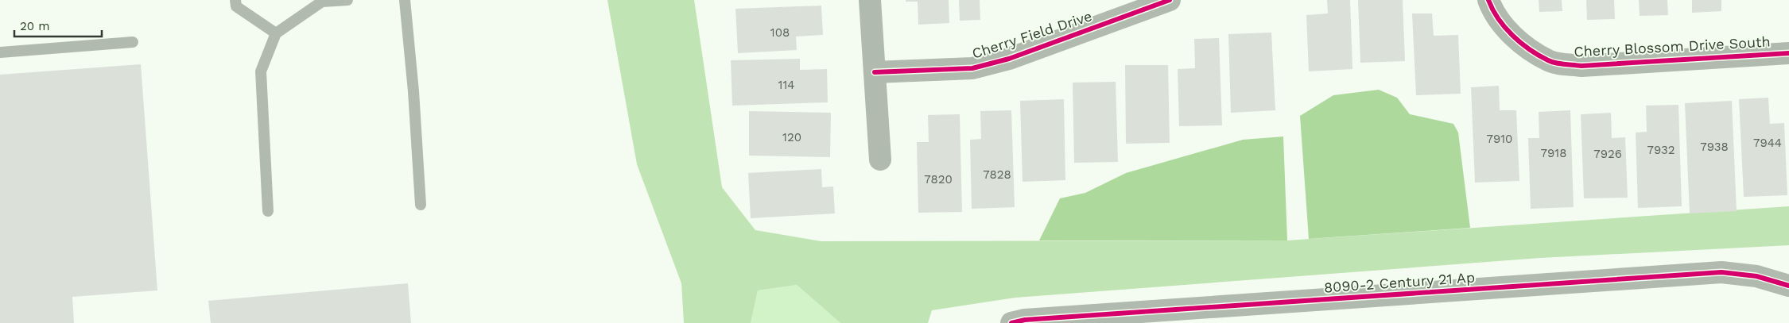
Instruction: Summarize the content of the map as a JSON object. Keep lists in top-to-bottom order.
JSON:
{
  "streets": {
    "street": ["Cherry Field Drive", "Cherry Blossom Drive South", "8090-2 Century 21 Ap"]
  },
  "house_numbers": [
    "108",
    "114",
    "120",
    "7910",
    "7944",
    "7938",
    "7932",
    "7918",
    "7926",
    "7828",
    "7820"
  ],
  "scale_bar": "20 m"
}
